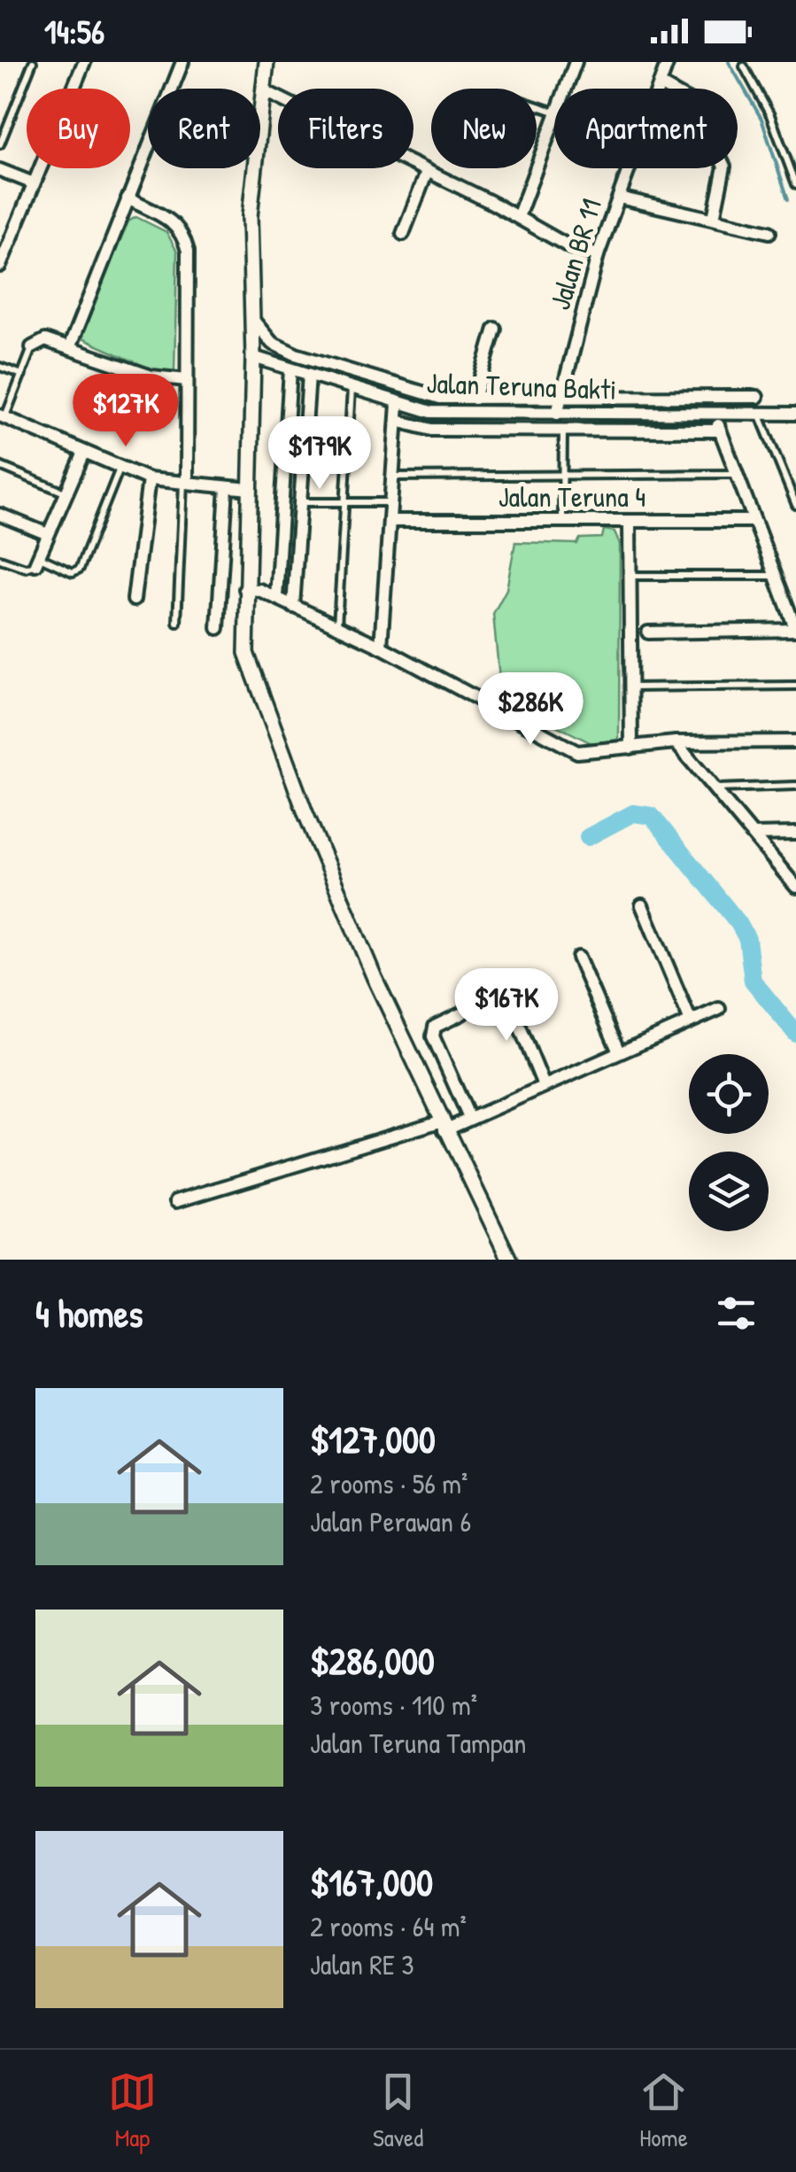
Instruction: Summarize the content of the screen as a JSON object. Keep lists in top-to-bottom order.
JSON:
{
  "streets": {
    "street": ["Jalan BR 11", "Jalan Teruna Bakti", "Jalan Teruna 4"]
  },
  "crossings": [
    ["Jalan BR 11", "Jalan Teruna Bakti"]
  ],
  "page": {
    "status": "14:56",
    "chip": [
      "Buy",
      "Rent",
      "Filters",
      "New",
      "Apartment"
    ],
    "price": [
      "$127K",
      "$179K",
      "$286K",
      "$167K"
    ],
    "heading": "4 homes",
    "list": [
      {
        "name": "$127,000",
        "note": "2 rooms · 56 m² · Jalan Perawan 6"
      },
      {
        "name": "$286,000",
        "note": "3 rooms · 110 m² · Jalan Teruna Tampan"
      },
      {
        "name": "$167,000",
        "note": "2 rooms · 64 m² · Jalan RE 3"
      }
    ],
    "tabs": ["Map", "Saved", "Home"]
  }
}
